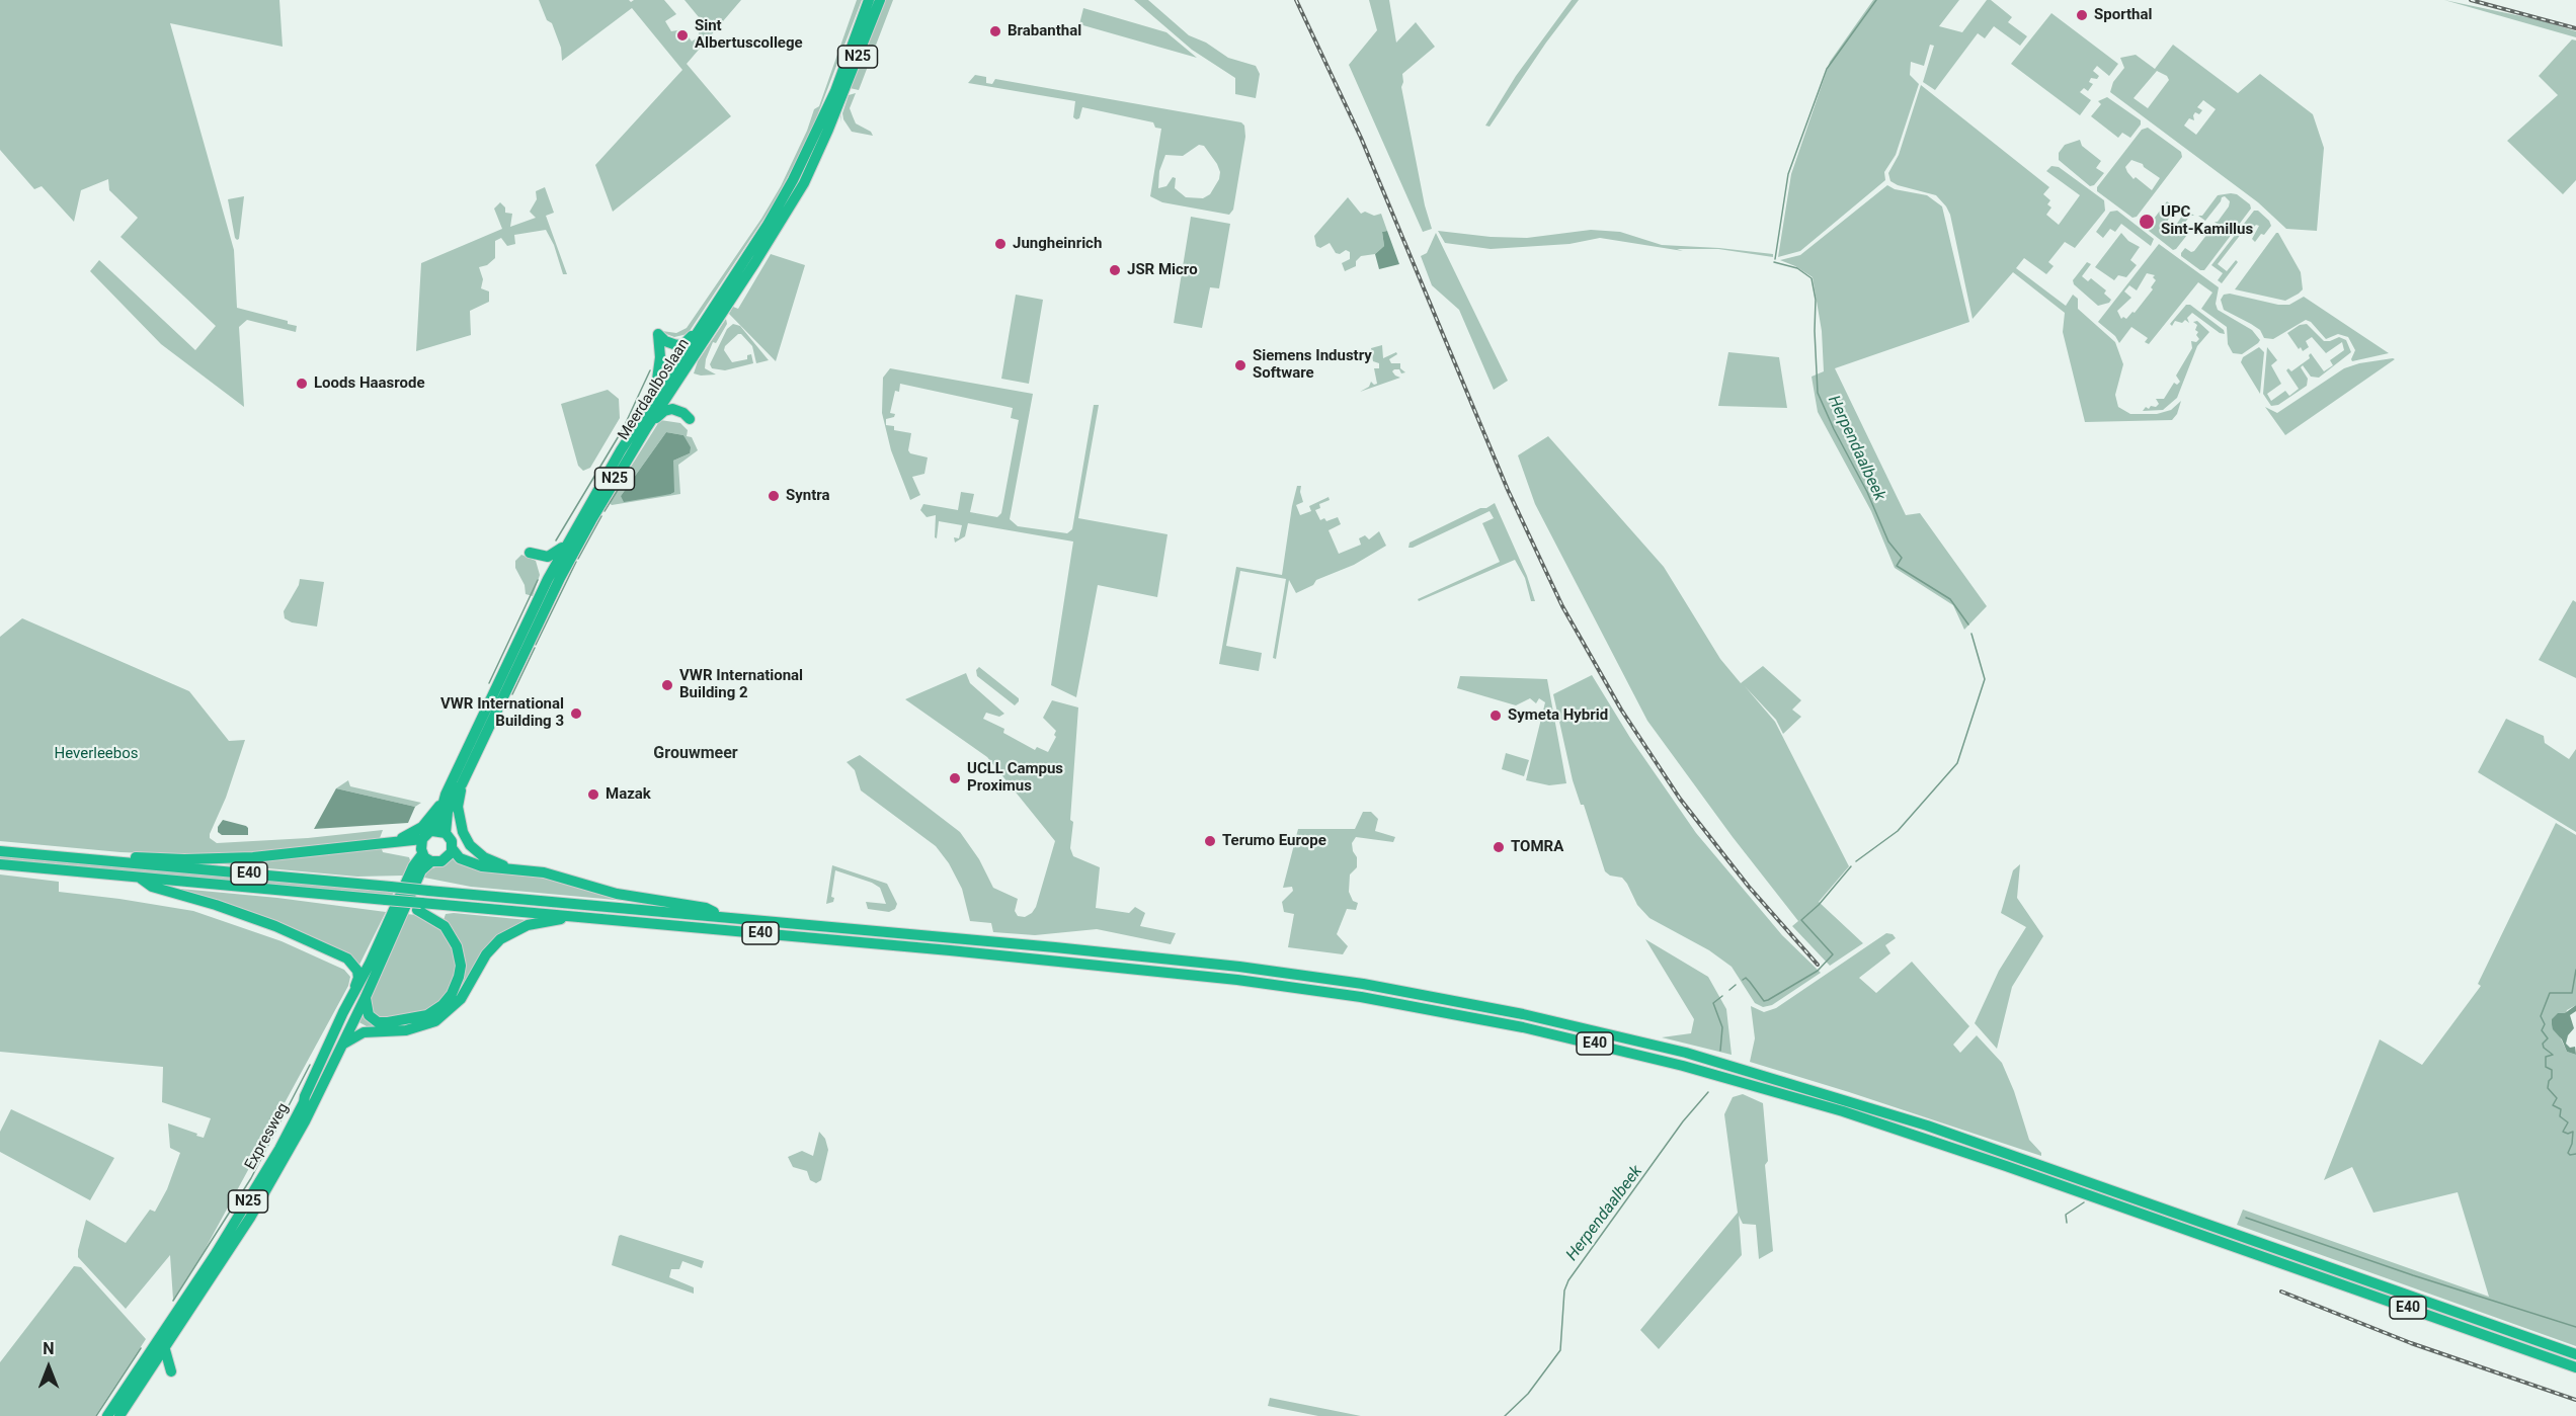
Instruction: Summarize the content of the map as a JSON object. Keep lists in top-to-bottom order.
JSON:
{
  "streets": {
    "highway": [
      "N25",
      "Meerdaalboslaan",
      "E40",
      "Expresweg"
    ]
  },
  "crossings": [
    ["N25", "Meerdaalboslaan"],
    ["N25", "Expresweg"],
    ["Meerdaalboslaan", "Expresweg"]
  ],
  "districts": ["Grouwmeer"],
  "water": ["Herpendaalbeek"],
  "parks": ["Heverleebos"],
  "places": [
    "Sporthal",
    "Brabanthal",
    "Sint Albertuscollege",
    "UPC Sint-Kamillus",
    "Jungheinrich",
    "JSR Micro",
    "Siemens Industry Software",
    "Loods Haasrode",
    "Syntra",
    "VWR International Building 2",
    "VWR International Building 3",
    "Symeta Hybrid",
    "UCLL Campus Proximus",
    "Mazak",
    "Terumo Europe",
    "TOMRA"
  ],
  "north": "top"
}
